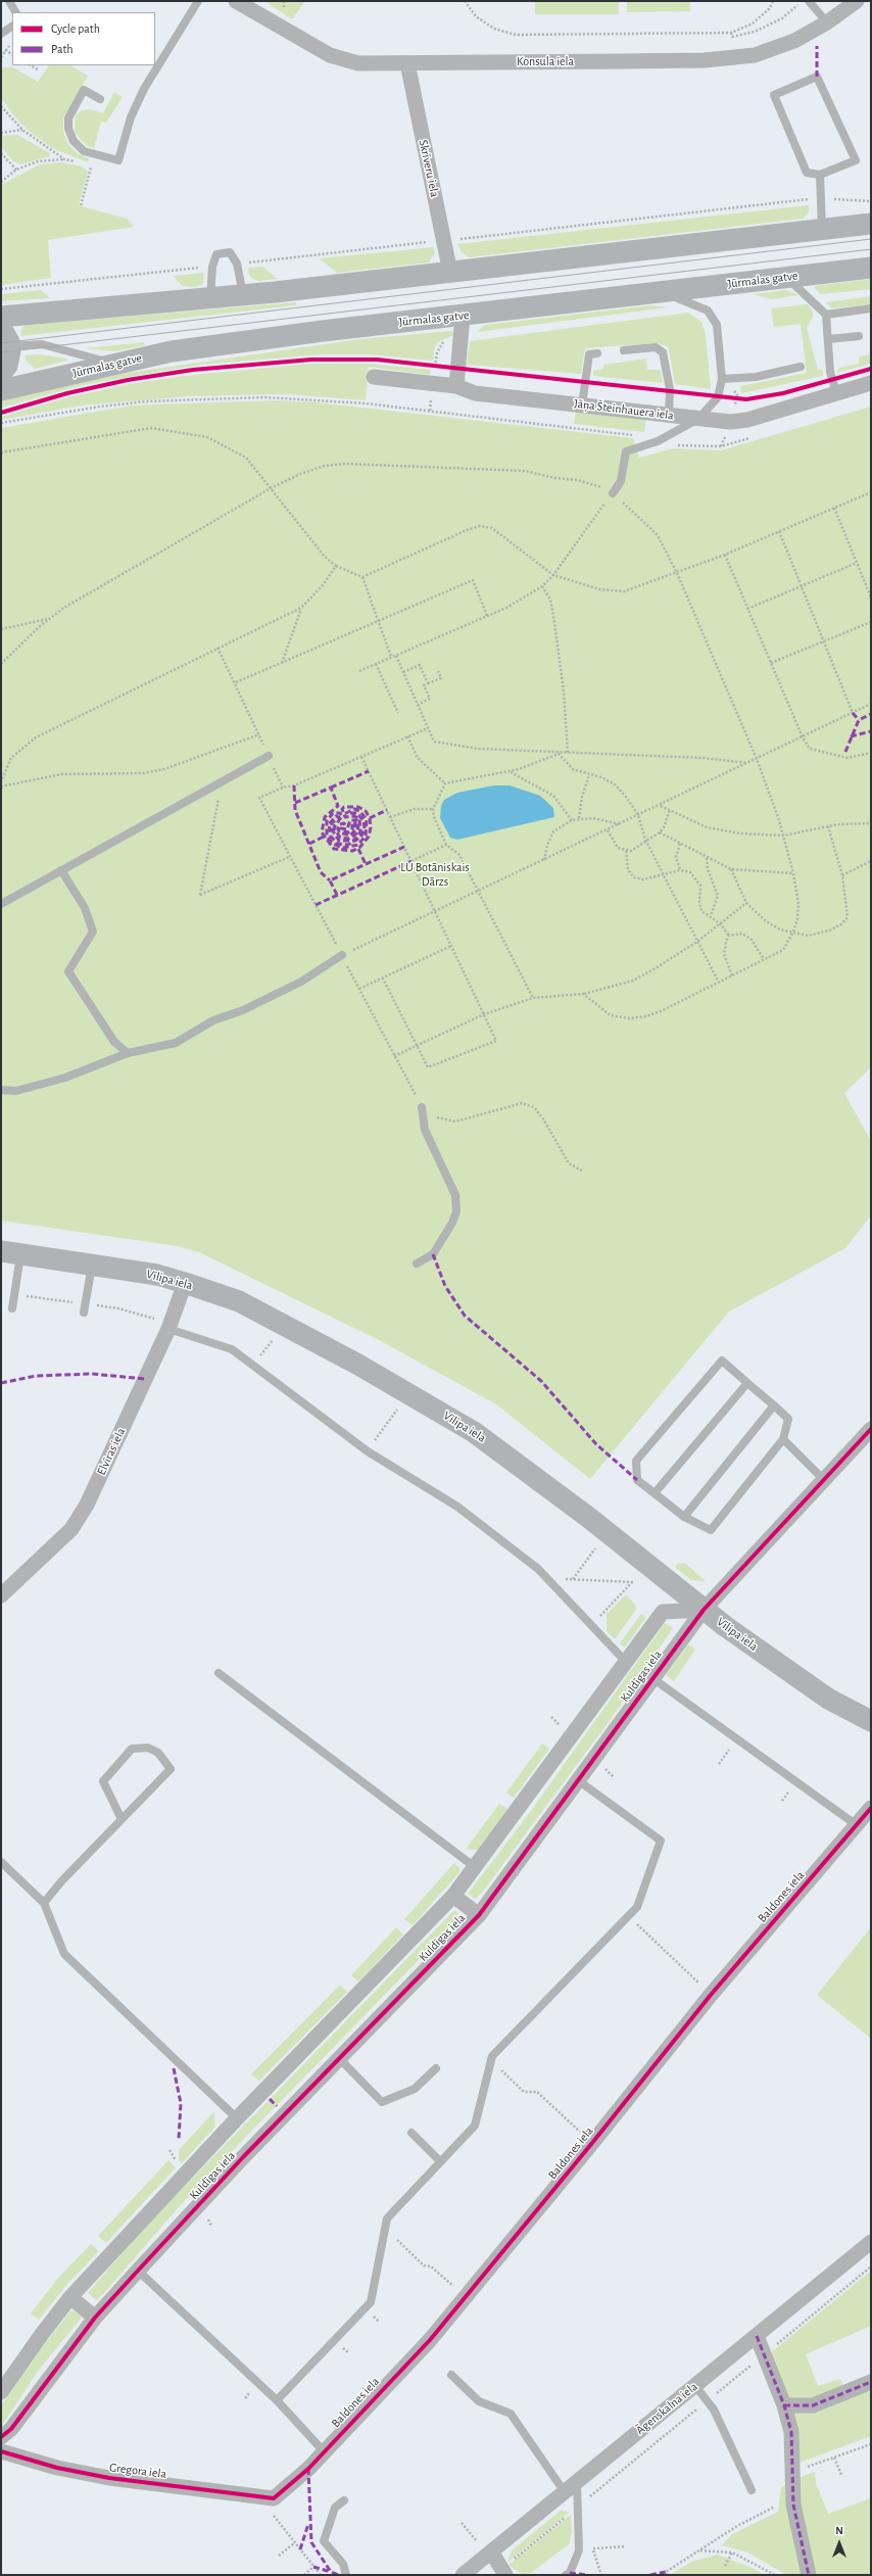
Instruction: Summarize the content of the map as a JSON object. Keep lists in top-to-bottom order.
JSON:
{
  "streets": {
    "main road": ["Jūrmalas gatve", "Vīlipa iela"],
    "street": [
      "Konsula iela",
      "Skrīveru iela",
      "Jāņa Šteinhauera iela",
      "Elvīras iela",
      "Kuldīgas iela",
      "Baldones iela",
      "Āgenskalna iela",
      "Gregora iela"
    ]
  },
  "crossings": [
    ["Konsula iela", "Skrīveru iela"],
    ["Vīlipa iela", "Elvīras iela"],
    ["Vīlipa iela", "Kuldīgas iela"],
    ["Baldones iela", "Gregora iela"]
  ],
  "parks": ["LU Botāniskais Dārzs"],
  "legend": ["Cycle path", "Path"],
  "north": "top"
}
